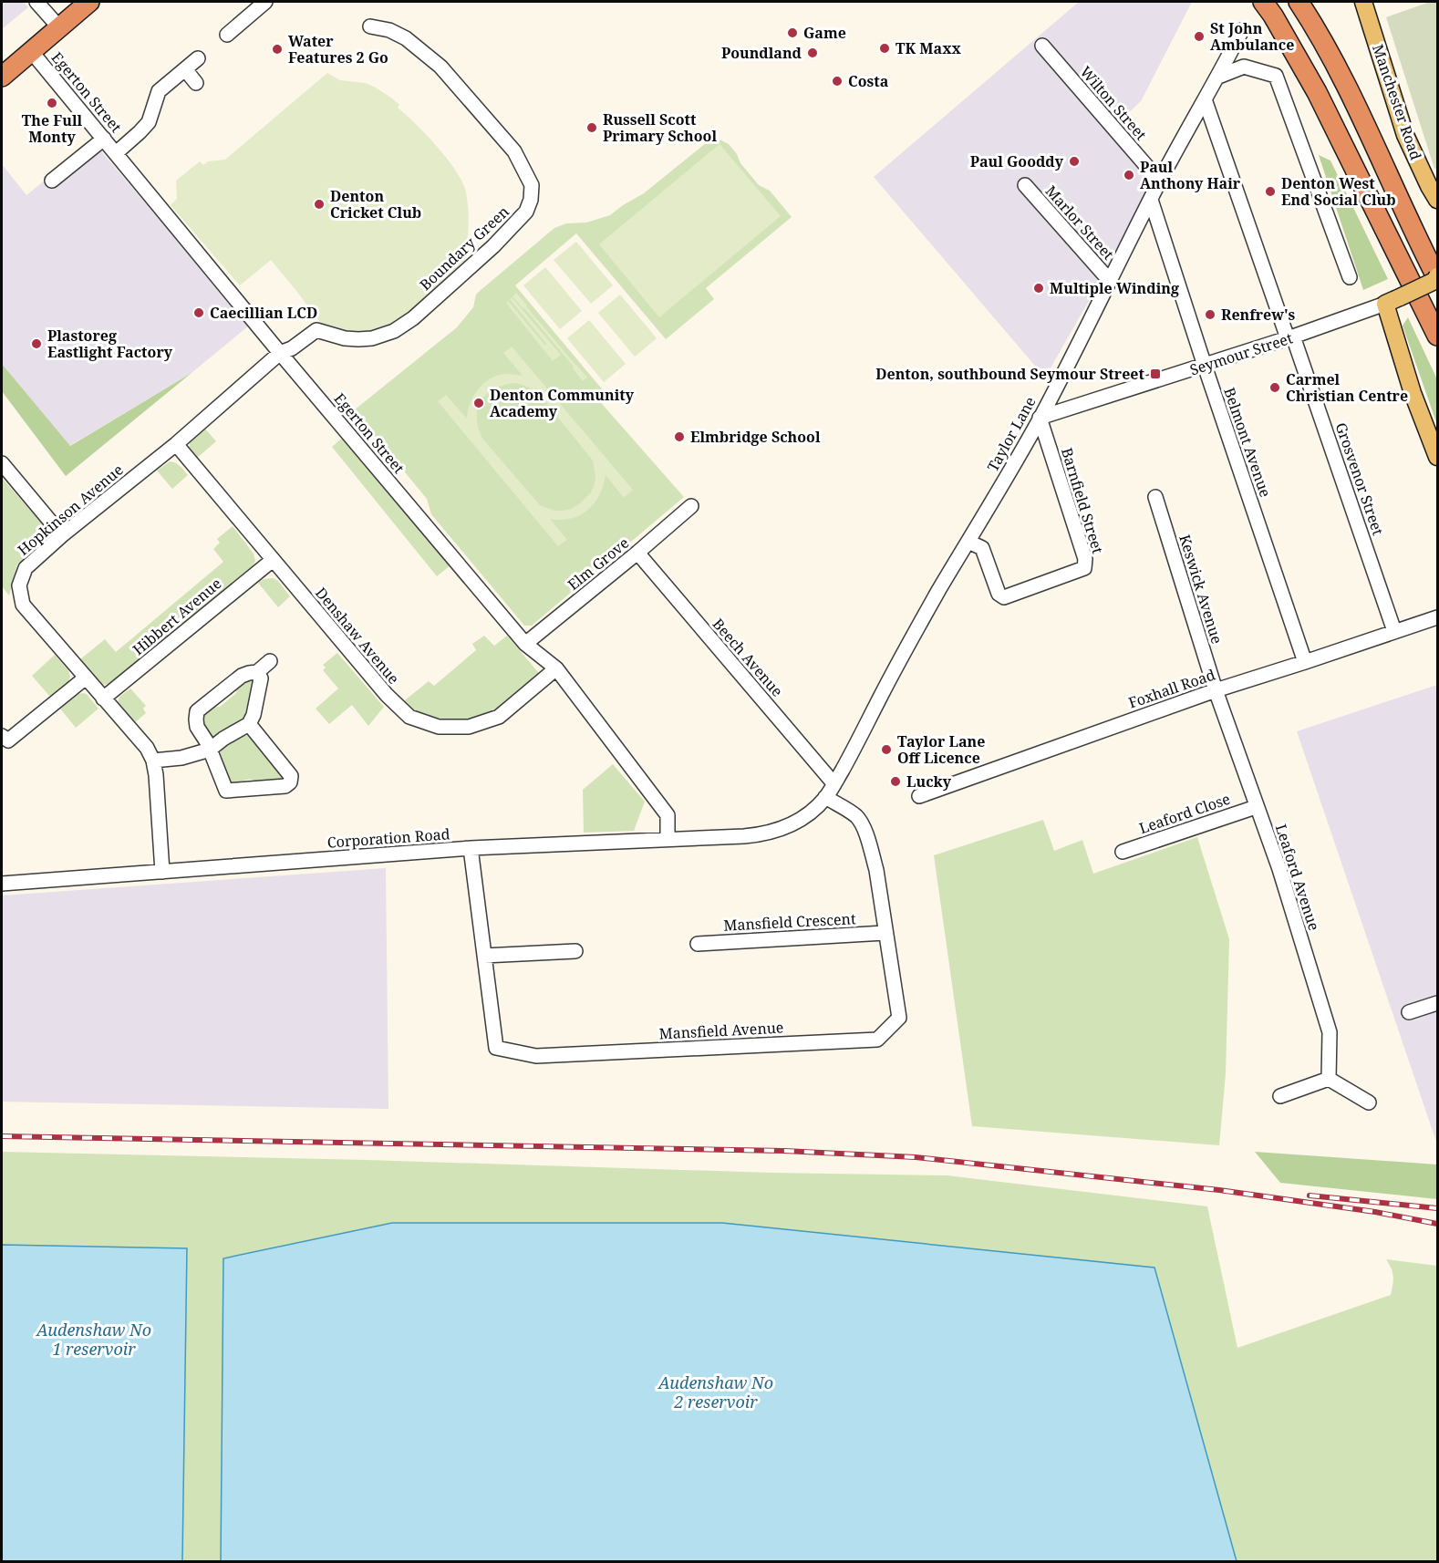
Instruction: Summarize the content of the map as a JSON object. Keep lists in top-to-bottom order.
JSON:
{
  "streets": {
    "main road": ["Manchester Road", "Seymour Street"],
    "street": [
      "Egerton Street",
      "Wilton Street",
      "Marlor Street",
      "Boundary Green",
      "Taylor Lane",
      "Belmont Avenue",
      "Grosvenor Street",
      "Barnfield Street",
      "Hopkinson Avenue",
      "Elm Grove",
      "Keswick Avenue",
      "Hibbert Avenue",
      "Denshaw Avenue",
      "Beech Avenue",
      "Foxhall Road",
      "Leaford Close",
      "Corporation Road",
      "Leaford Avenue",
      "Mansfield Crescent",
      "Mansfield Avenue"
    ]
  },
  "crossings": [
    ["Egerton Street", "Boundary Green"],
    ["Egerton Street", "Hopkinson Avenue"],
    ["Egerton Street", "Elm Grove"],
    ["Egerton Street", "Denshaw Avenue"],
    ["Egerton Street", "Corporation Road"],
    ["Wilton Street", "Taylor Lane"],
    ["Marlor Street", "Taylor Lane"],
    ["Boundary Green", "Hopkinson Avenue"],
    ["Seymour Street", "Taylor Lane"],
    ["Seymour Street", "Belmont Avenue"],
    ["Seymour Street", "Grosvenor Street"],
    ["Seymour Street", "Barnfield Street"],
    ["Taylor Lane", "Belmont Avenue"],
    ["Taylor Lane", "Grosvenor Street"],
    ["Taylor Lane", "Barnfield Street"],
    ["Taylor Lane", "Beech Avenue"],
    ["Taylor Lane", "Corporation Road"],
    ["Taylor Lane", "Mansfield Avenue"],
    ["Belmont Avenue", "Foxhall Road"],
    ["Grosvenor Street", "Foxhall Road"],
    ["Hopkinson Avenue", "Hibbert Avenue"],
    ["Hopkinson Avenue", "Denshaw Avenue"],
    ["Hopkinson Avenue", "Corporation Road"],
    ["Elm Grove", "Beech Avenue"],
    ["Keswick Avenue", "Foxhall Road"],
    ["Keswick Avenue", "Leaford Avenue"],
    ["Hibbert Avenue", "Denshaw Avenue"],
    ["Foxhall Road", "Leaford Avenue"],
    ["Leaford Close", "Leaford Avenue"],
    ["Corporation Road", "Mansfield Avenue"],
    ["Mansfield Crescent", "Mansfield Avenue"]
  ],
  "water": ["Audenshaw No 1 reservoir", "Audenshaw No 2 reservoir"],
  "places": {
    "other": [
      "Game",
      "St John Ambulance",
      "TK Maxx",
      "Water Features 2 Go",
      "Poundland",
      "Costa",
      "The Full Monty",
      "Russell Scott Primary School",
      "Paul Gooddy",
      "Paul Anthony Hair",
      "Denton West End Social Club",
      "Denton Cricket Club",
      "Multiple Winding",
      "Caecillian LCD",
      "Renfrew's",
      "Plastoreg Eastlight Factory",
      "Carmel Christian Centre",
      "Denton Community Academy",
      "Elmbridge School",
      "Taylor Lane Off Licence",
      "Lucky"
    ],
    "transit": ["Denton, southbound Seymour Street"]
  }
}
